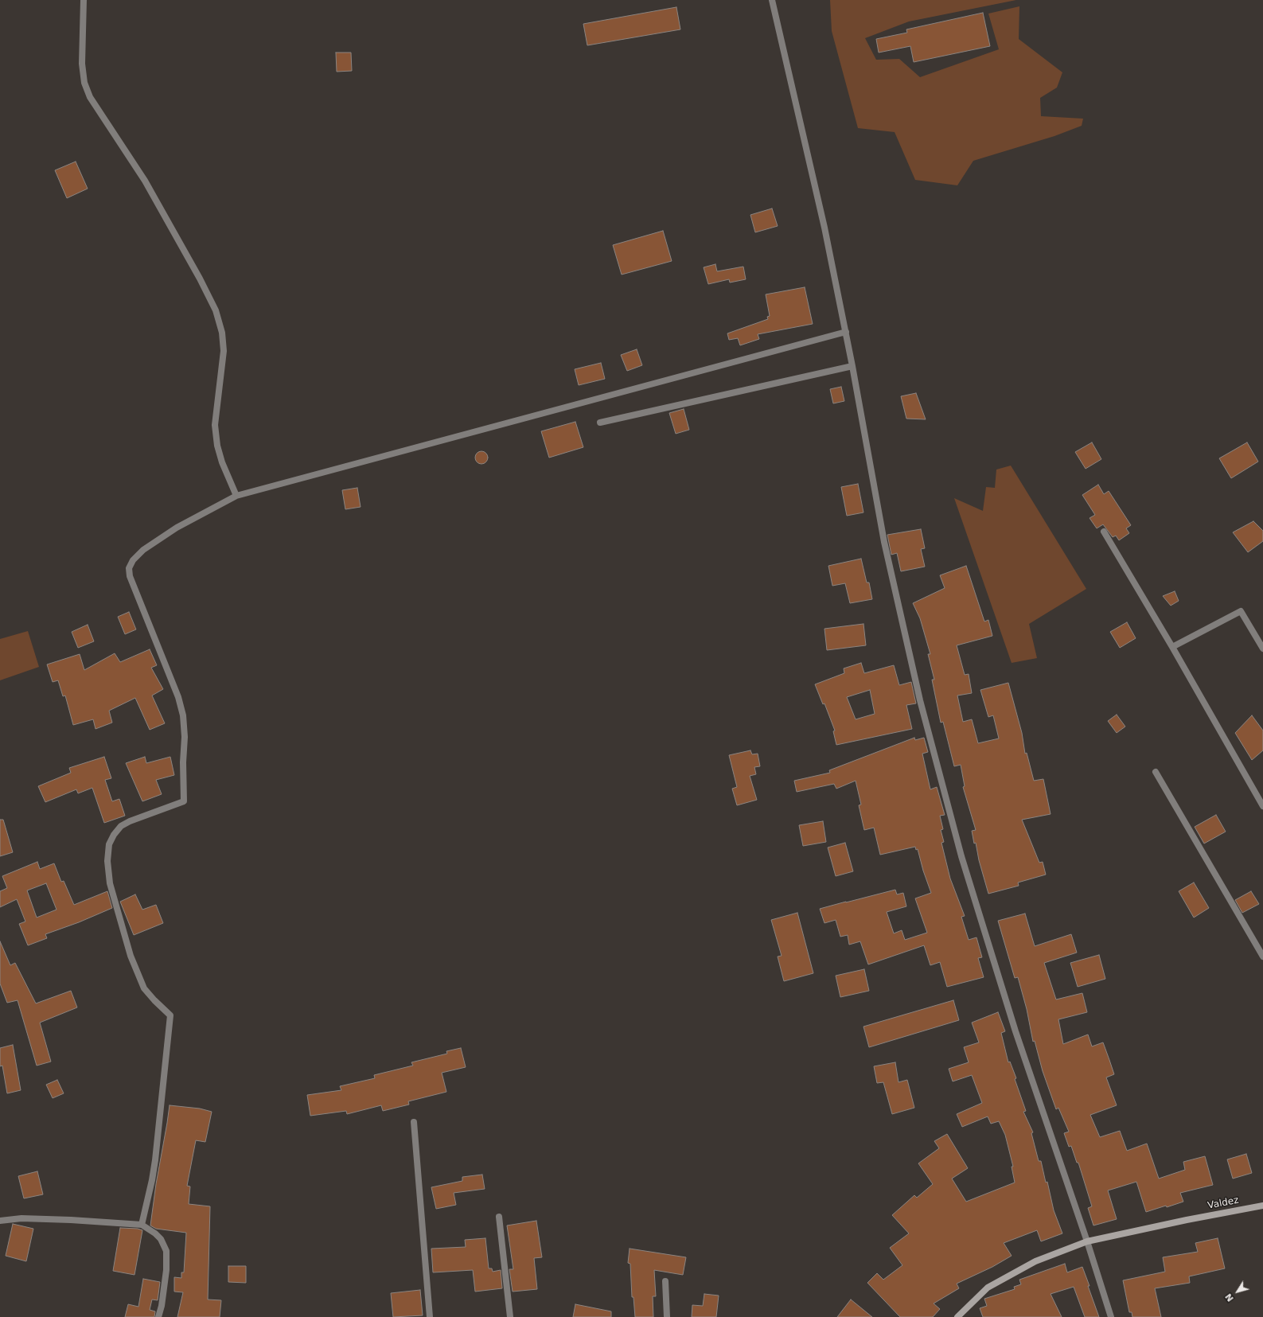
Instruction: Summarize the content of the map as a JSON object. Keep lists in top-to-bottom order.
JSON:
{
  "streets": {
    "street": ["Valdez"]
  },
  "north": "bottom left"
}
